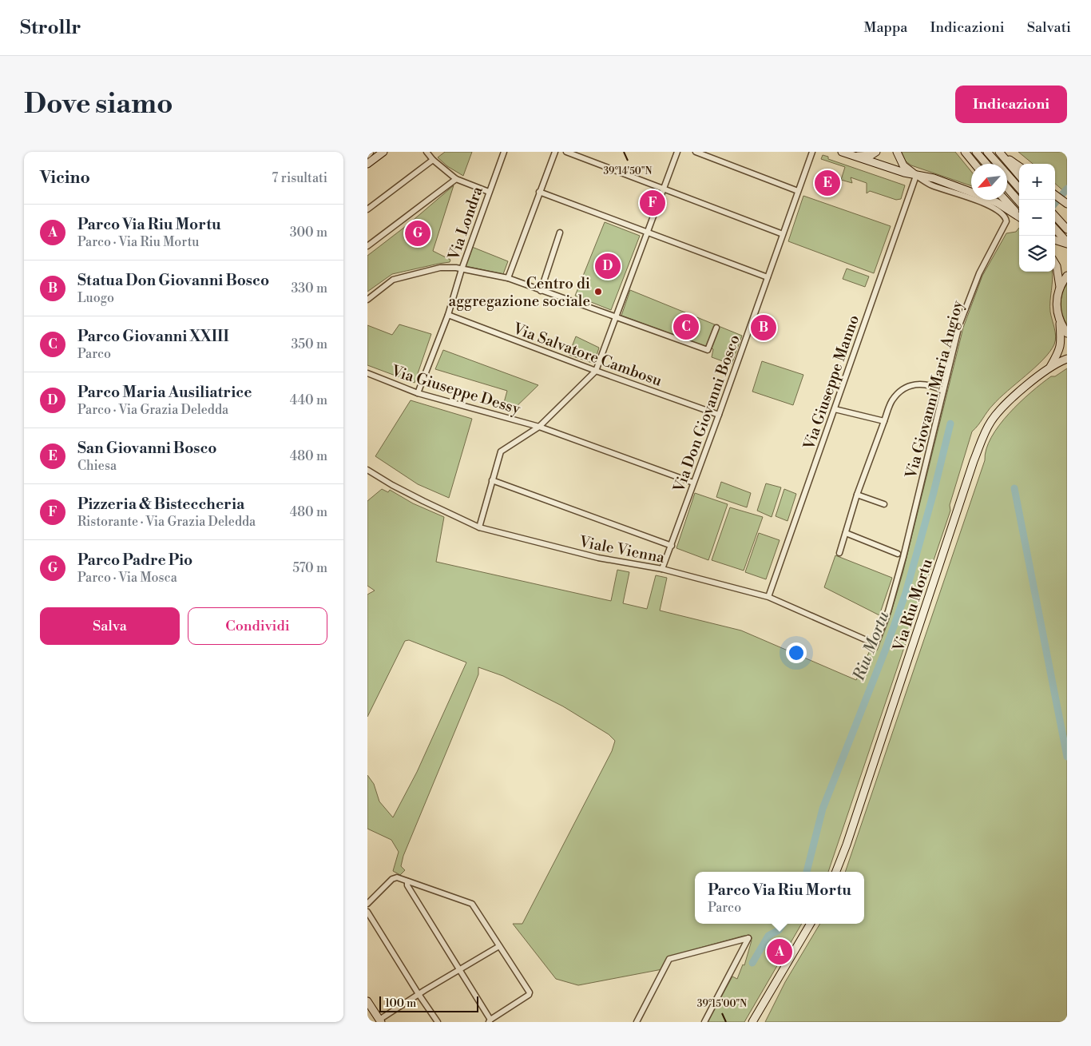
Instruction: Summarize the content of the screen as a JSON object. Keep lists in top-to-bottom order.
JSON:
{
  "streets": {
    "main road": ["Via Riu Mortu"],
    "street": [
      "Via Londra",
      "Via Salvatore Cambosu",
      "Via Giuseppe Manno",
      "Via Giuseppe Dessy",
      "Via Giovanni Maria Angioy",
      "Via Don Giovanni Bosco",
      "Viale Vienna"
    ]
  },
  "crossings": [
    ["Via Londra", "Via Salvatore Cambosu"],
    ["Via Londra", "Via Giuseppe Dessy"],
    ["Via Salvatore Cambosu", "Via Don Giovanni Bosco"],
    ["Via Giuseppe Manno", "Via Giovanni Maria Angioy"],
    ["Via Giuseppe Manno", "Viale Vienna"],
    ["Via Giuseppe Dessy", "Via Don Giovanni Bosco"],
    ["Via Giovanni Maria Angioy", "Viale Vienna"],
    ["Via Don Giovanni Bosco", "Viale Vienna"]
  ],
  "water": ["Riu Mortu"],
  "places": ["Centro di aggregazione sociale"],
  "scale_bar": "100 m",
  "north": "bottom left",
  "page": {
    "header": "Strollr",
    "nav": ["Mappa", "Indicazioni", "Salvati"],
    "buttons": [
      "Indicazioni",
      ["Salva", "Condividi"]
    ],
    "title": "Dove siamo",
    "heading": ["Vicino", "7 risultati"],
    "map_buttons": ["+", "−"],
    "pins": [
      "E",
      "F",
      "G",
      "D",
      "C",
      "B",
      "A"
    ],
    "list": [
      {
        "mark": "A",
        "name": "Parco Via Riu Mortu",
        "note": "Parco · Via Riu Mortu",
        "value": "300 m"
      },
      {
        "mark": "B",
        "name": "Statua Don Giovanni Bosco",
        "note": "Luogo",
        "value": "330 m"
      },
      {
        "mark": "C",
        "name": "Parco Giovanni XXIII",
        "note": "Parco",
        "value": "350 m"
      },
      {
        "mark": "D",
        "name": "Parco Maria Ausiliatrice",
        "note": "Parco · Via Grazia Deledda",
        "value": "440 m"
      },
      {
        "mark": "E",
        "name": "San Giovanni Bosco",
        "note": "Chiesa",
        "value": "480 m"
      },
      {
        "mark": "F",
        "name": "Pizzeria & Bisteccheria",
        "note": "Ristorante · Via Grazia Deledda",
        "value": "480 m"
      },
      {
        "mark": "G",
        "name": "Parco Padre Pio",
        "note": "Parco · Via Mosca",
        "value": "570 m"
      }
    ],
    "popup": ["Parco Via Riu Mortu", "Parco"],
    "scale": "100 m"
  },
  "coordinates": ["39°14'50\"N", "39°15'00\"N"]
}
